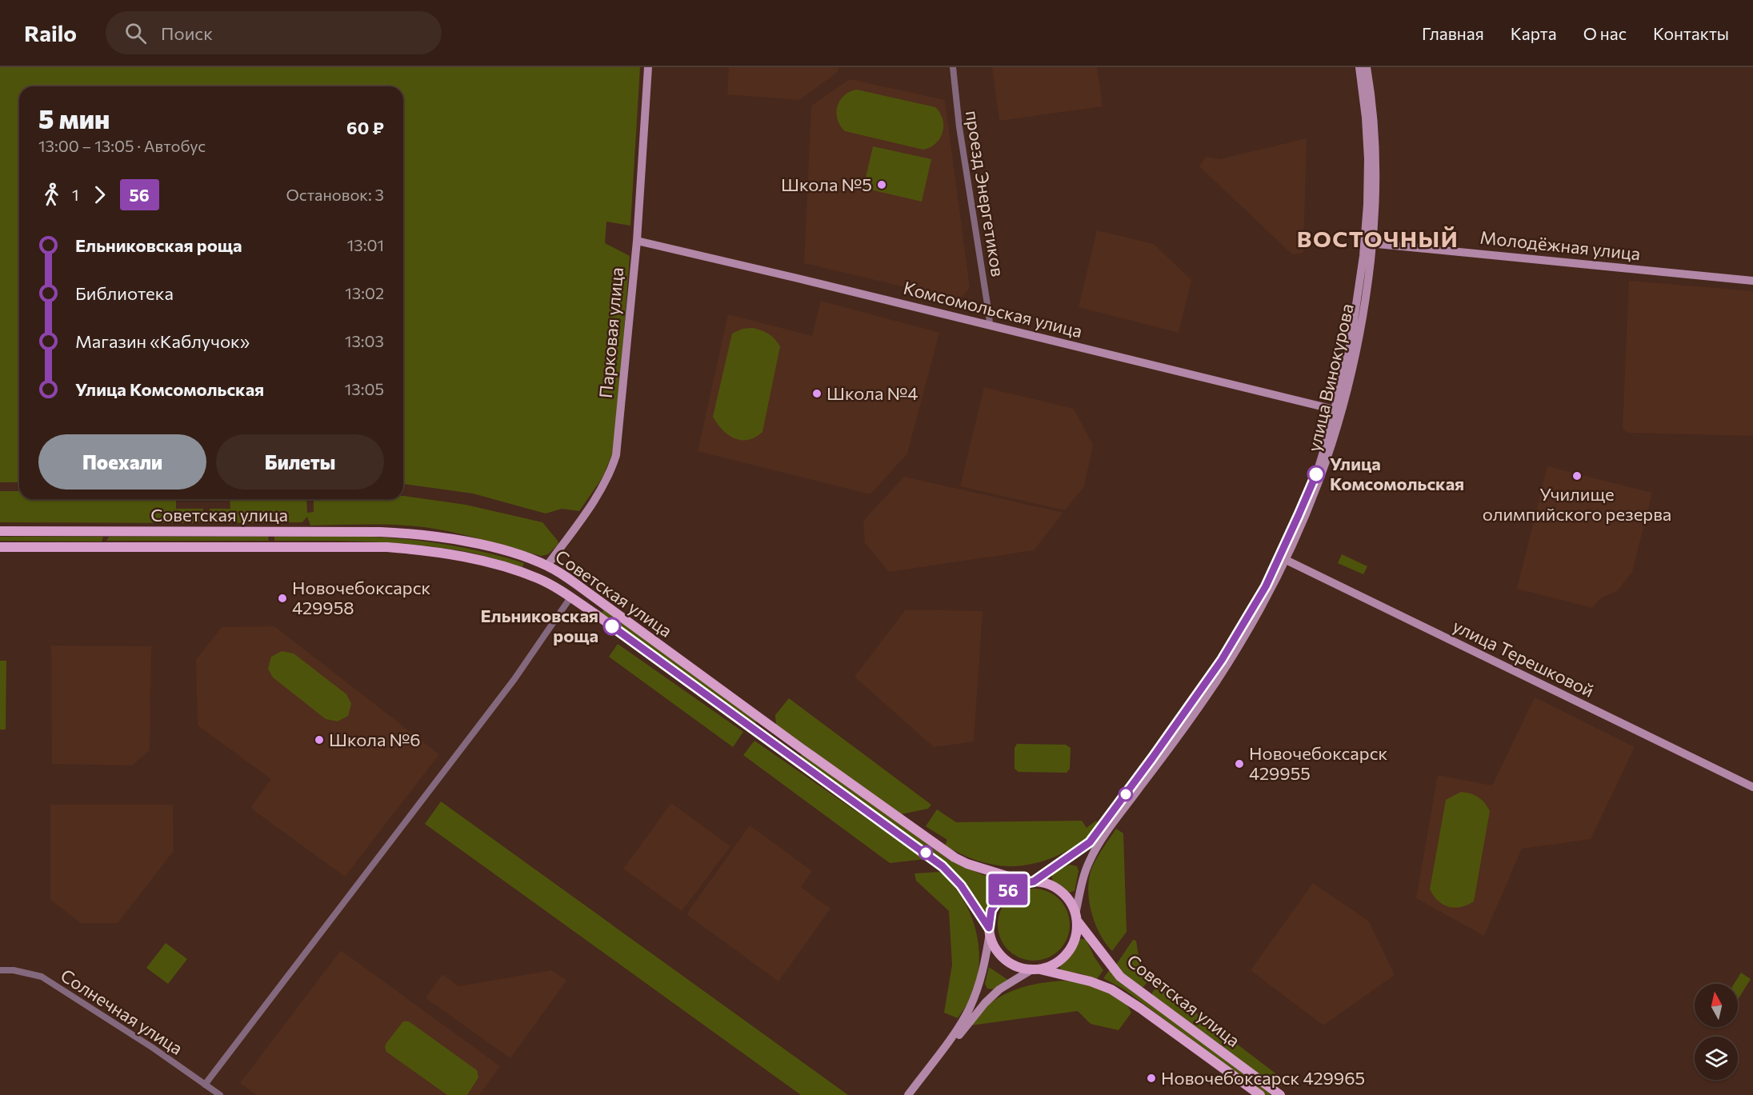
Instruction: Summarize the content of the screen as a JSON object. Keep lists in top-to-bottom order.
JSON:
{
  "streets": {
    "main road": ["Парковая улица", "Советская улица"],
    "street": [
      "проезд Энергетиков",
      "Молодёжная улица",
      "Комсомольская улица",
      "улица Винокурова",
      "улица Терешковой",
      "Солнечная улица"
    ]
  },
  "crossings": [
    ["проезд Энергетиков", "Комсомольская улица"],
    ["Молодёжная улица", "улица Винокурова"],
    ["Комсомольская улица", "Парковая улица"],
    ["Комсомольская улица", "улица Винокурова"],
    ["Парковая улица", "Советская улица"],
    ["улица Винокурова", "Советская улица"],
    ["улица Винокурова", "улица Терешковой"]
  ],
  "districts": ["ВОСТОЧНЫЙ"],
  "places": [
    "Школа №5",
    "Школа №4",
    "Улица Комсомольская",
    "Училище олимпийского резерва",
    "Новочебоксарск 429958",
    "Ельниковская роща",
    "Школа №6",
    "Новочебоксарск 429955",
    "Новочебоксарск 429965"
  ],
  "lines": ["bus line 56"],
  "north": "top",
  "page": {
    "header": "Railo",
    "search": "Поиск",
    "nav": [
      "Главная",
      "Карта",
      "О нас",
      "Контакты"
    ],
    "on_map": "56",
    "heading": ["5 мин", "13:00 – 13:05 · Автобус", "60 ₽"],
    "legs": ["1", "56", "Остановок: 3"],
    "list": [
      {
        "name": "Ельниковская роща",
        "value": "13:01"
      },
      {
        "name": "Библиотека",
        "value": "13:02"
      },
      {
        "name": "Магазин «Каблучок»",
        "value": "13:03"
      },
      {
        "name": "Улица Комсомольская",
        "value": "13:05"
      }
    ],
    "buttons": ["Поехали", "Билеты"]
  }
}
